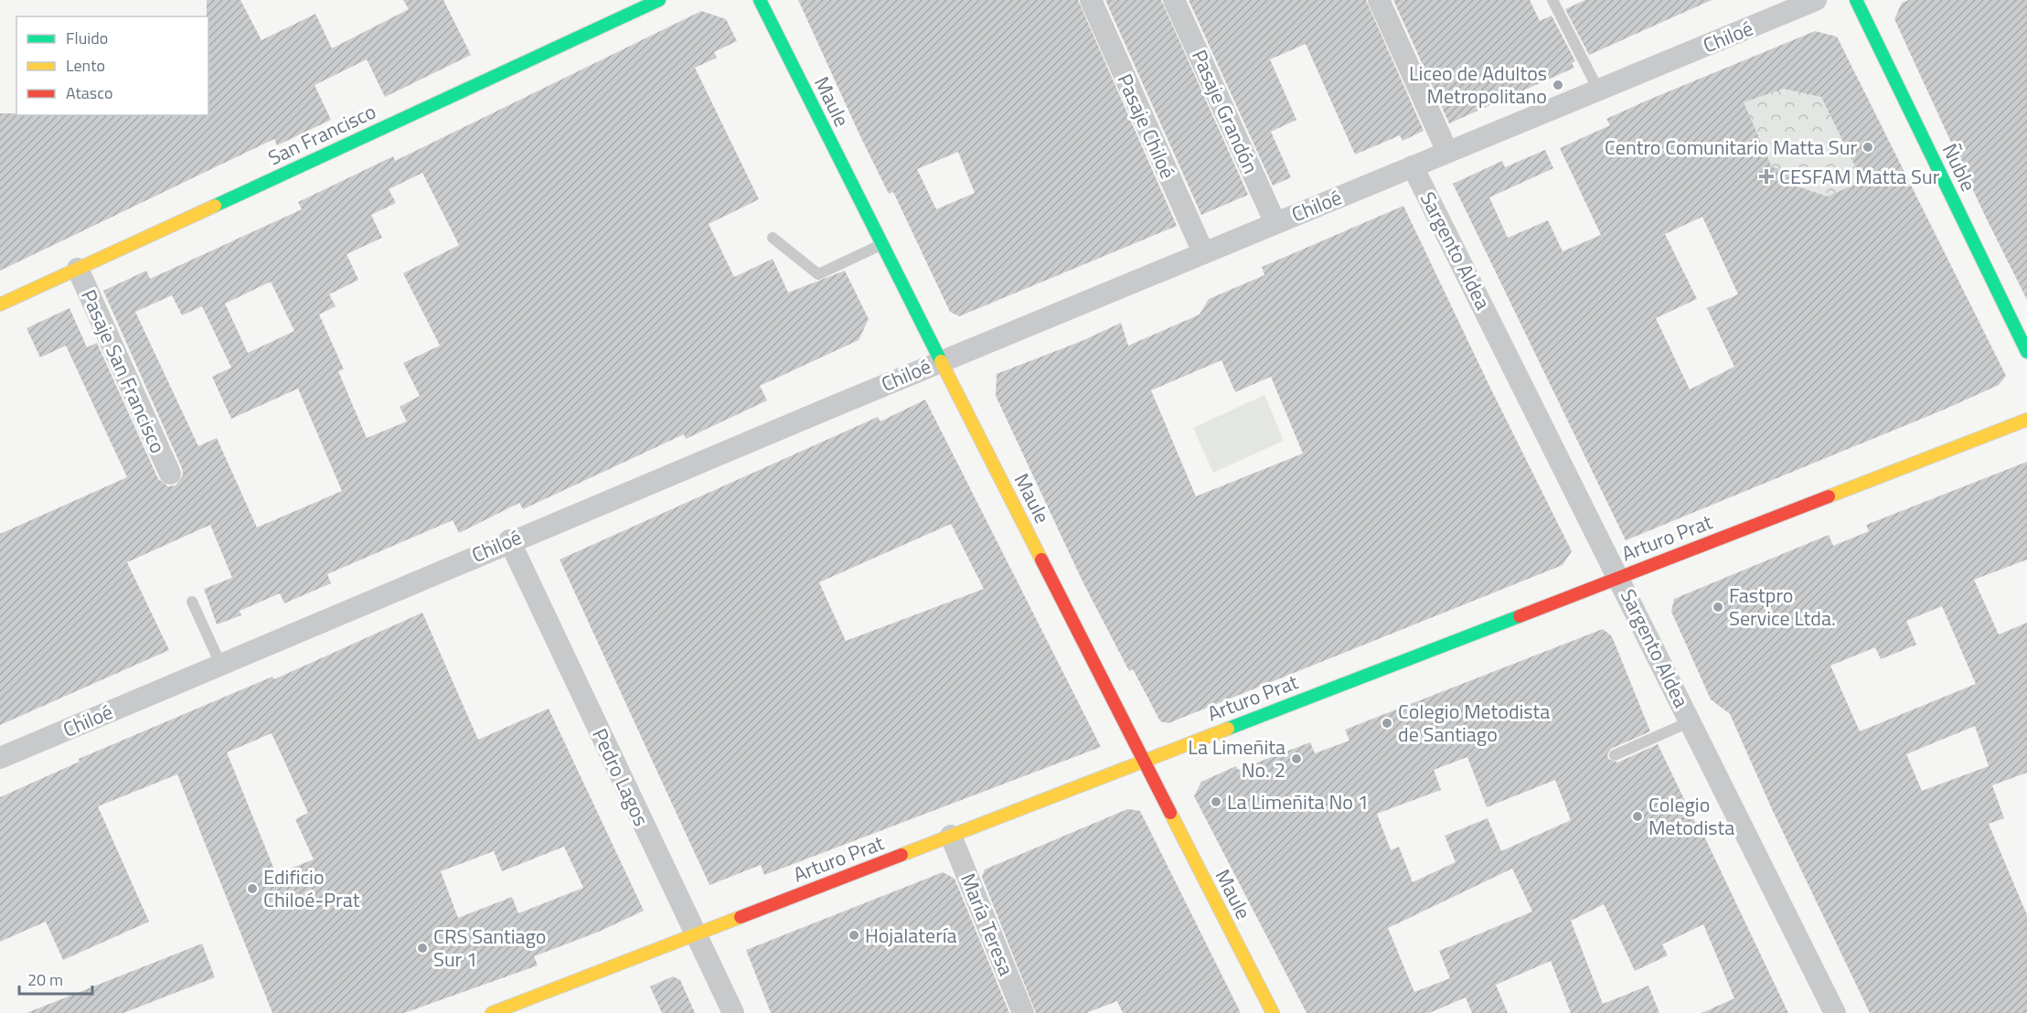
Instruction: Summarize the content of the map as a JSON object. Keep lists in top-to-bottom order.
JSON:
{
  "streets": {
    "street": [
      "Chiloé",
      "Maule",
      "Pasaje Grandón",
      "Pasaje Chiloé",
      "San Francisco",
      "Ñuble",
      "Sargento Aldea",
      "Pasaje San Francisco",
      "Arturo Prat",
      "Pedro Lagos",
      "María Teresa"
    ]
  },
  "crossings": [
    ["Chiloé", "Maule"],
    ["Chiloé", "Pasaje Grandón"],
    ["Chiloé", "Pasaje Chiloé"],
    ["Chiloé", "Sargento Aldea"],
    ["Chiloé", "Pedro Lagos"],
    ["Maule", "Arturo Prat"],
    ["San Francisco", "Pasaje San Francisco"],
    ["Sargento Aldea", "Arturo Prat"],
    ["Arturo Prat", "Pedro Lagos"],
    ["Arturo Prat", "María Teresa"]
  ],
  "places": {
    "other": [
      "Liceo de Adultos Metropolitano",
      "Centro Comunitario Matta Sur",
      "Fastpro Service Ltda.",
      "Colegio Metodista de Santiago",
      "La Limeñita No. 2",
      "La Limeñita No 1",
      "Colegio Metodista",
      "Edificio Chiloé-Prat",
      "Hojalatería",
      "CRS Santiago Sur 1"
    ],
    "health": ["CESFAM Matta Sur"]
  },
  "legend": ["Fluido", "Lento", "Atasco"],
  "scale_bar": "20 m"
}
